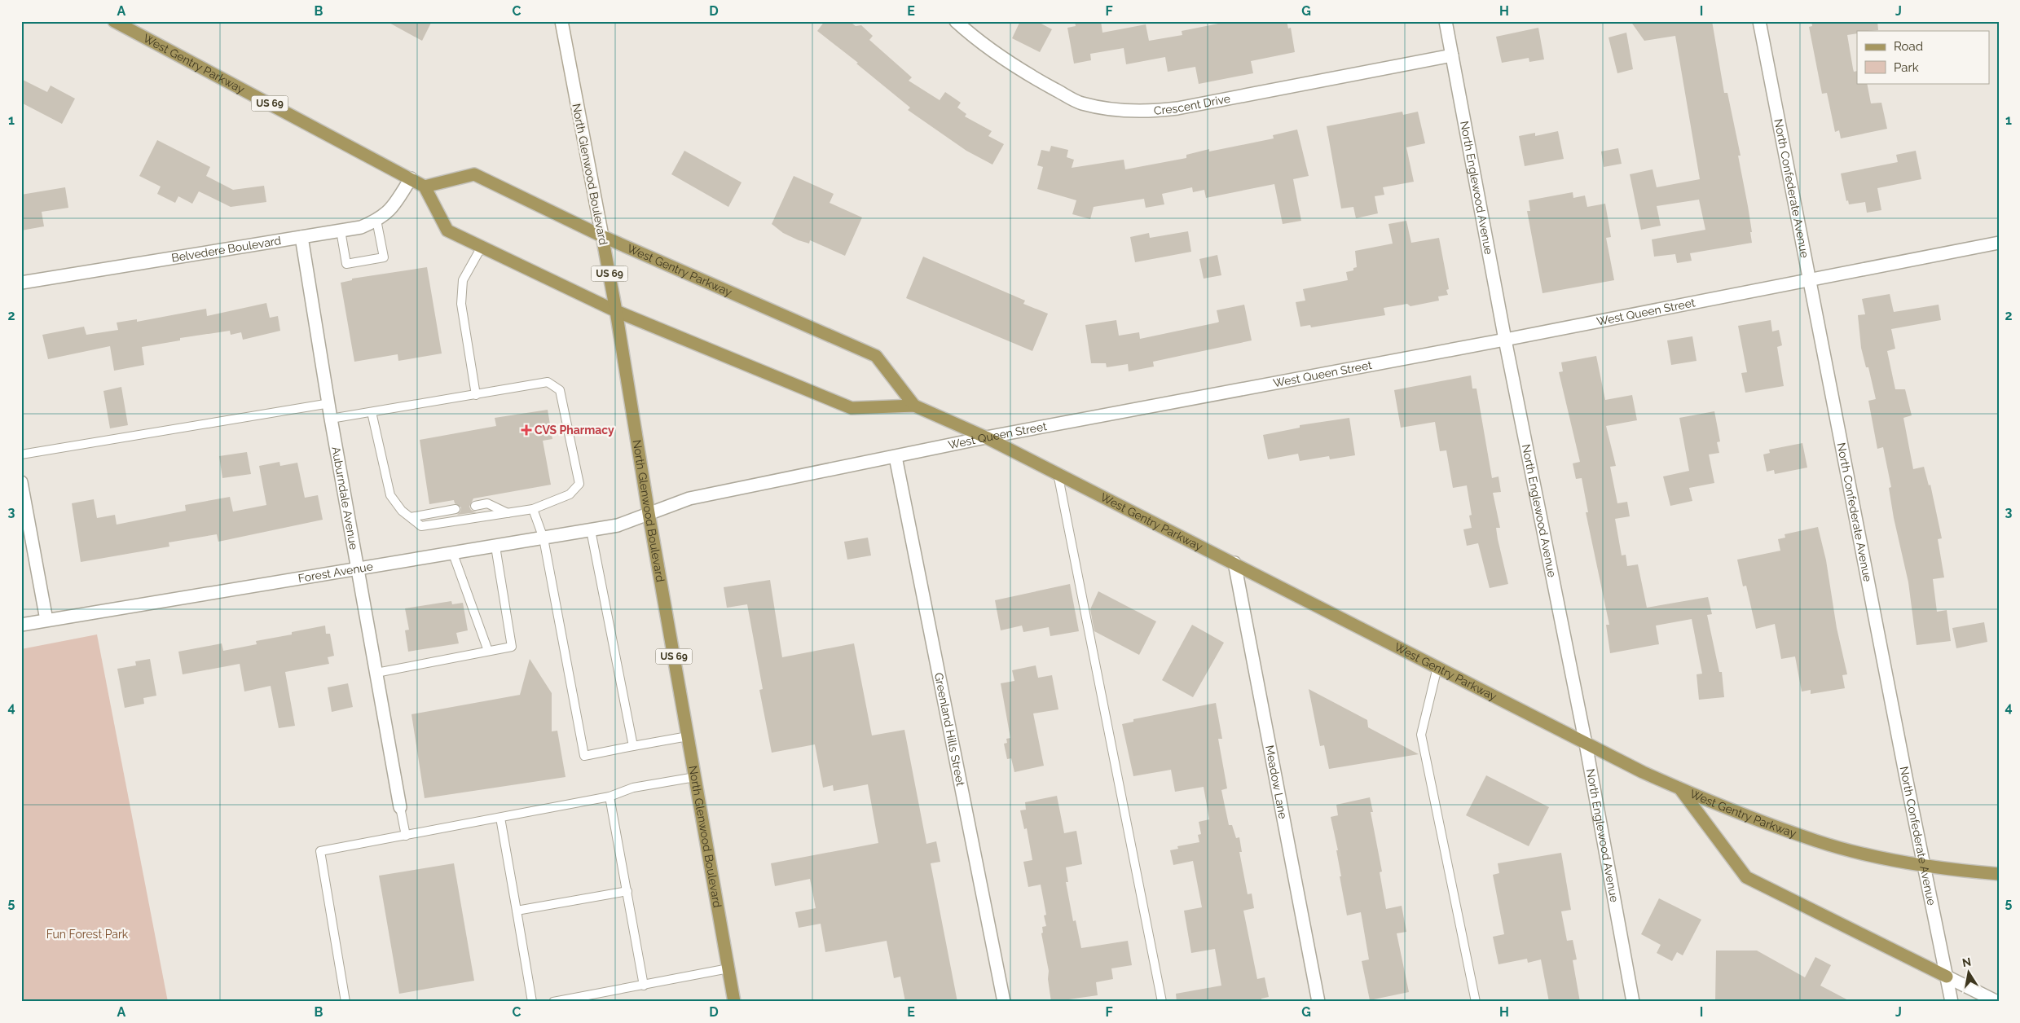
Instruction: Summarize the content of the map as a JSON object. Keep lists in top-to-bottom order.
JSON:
{
  "streets": {
    "main road": ["West Gentry Parkway", "US 69", "North Glenwood Boulevard"],
    "street": [
      "Crescent Drive",
      "North Englewood Avenue",
      "North Confederate Avenue",
      "Belvedere Boulevard",
      "West Queen Street",
      "Auburndale Avenue",
      "Forest Avenue",
      "Greenland Hills Street",
      "Meadow Lane"
    ]
  },
  "crossings": [
    ["West Gentry Parkway", "North Glenwood Boulevard"],
    ["West Gentry Parkway", "North Englewood Avenue"],
    ["West Gentry Parkway", "North Confederate Avenue"],
    ["West Gentry Parkway", "Belvedere Boulevard"],
    ["West Gentry Parkway", "West Queen Street"],
    ["West Gentry Parkway", "Meadow Lane"],
    ["Crescent Drive", "North Englewood Avenue"],
    ["North Glenwood Boulevard", "West Queen Street"],
    ["North Glenwood Boulevard", "Forest Avenue"],
    ["North Englewood Avenue", "West Queen Street"],
    ["North Confederate Avenue", "West Queen Street"],
    ["Belvedere Boulevard", "Auburndale Avenue"],
    ["West Queen Street", "Forest Avenue"],
    ["West Queen Street", "Greenland Hills Street"],
    ["Auburndale Avenue", "Forest Avenue"]
  ],
  "parks": ["Fun Forest Park"],
  "places": {
    "health": ["CVS Pharmacy"]
  },
  "legend": ["Road", "Park"],
  "north": "top",
  "grid": {
    "columns": [
      "A",
      "B",
      "C",
      "D",
      "E",
      "F",
      "G",
      "H",
      "I",
      "J"
    ],
    "rows": [
      "1",
      "2",
      "3",
      "4",
      "5"
    ]
  }
}
